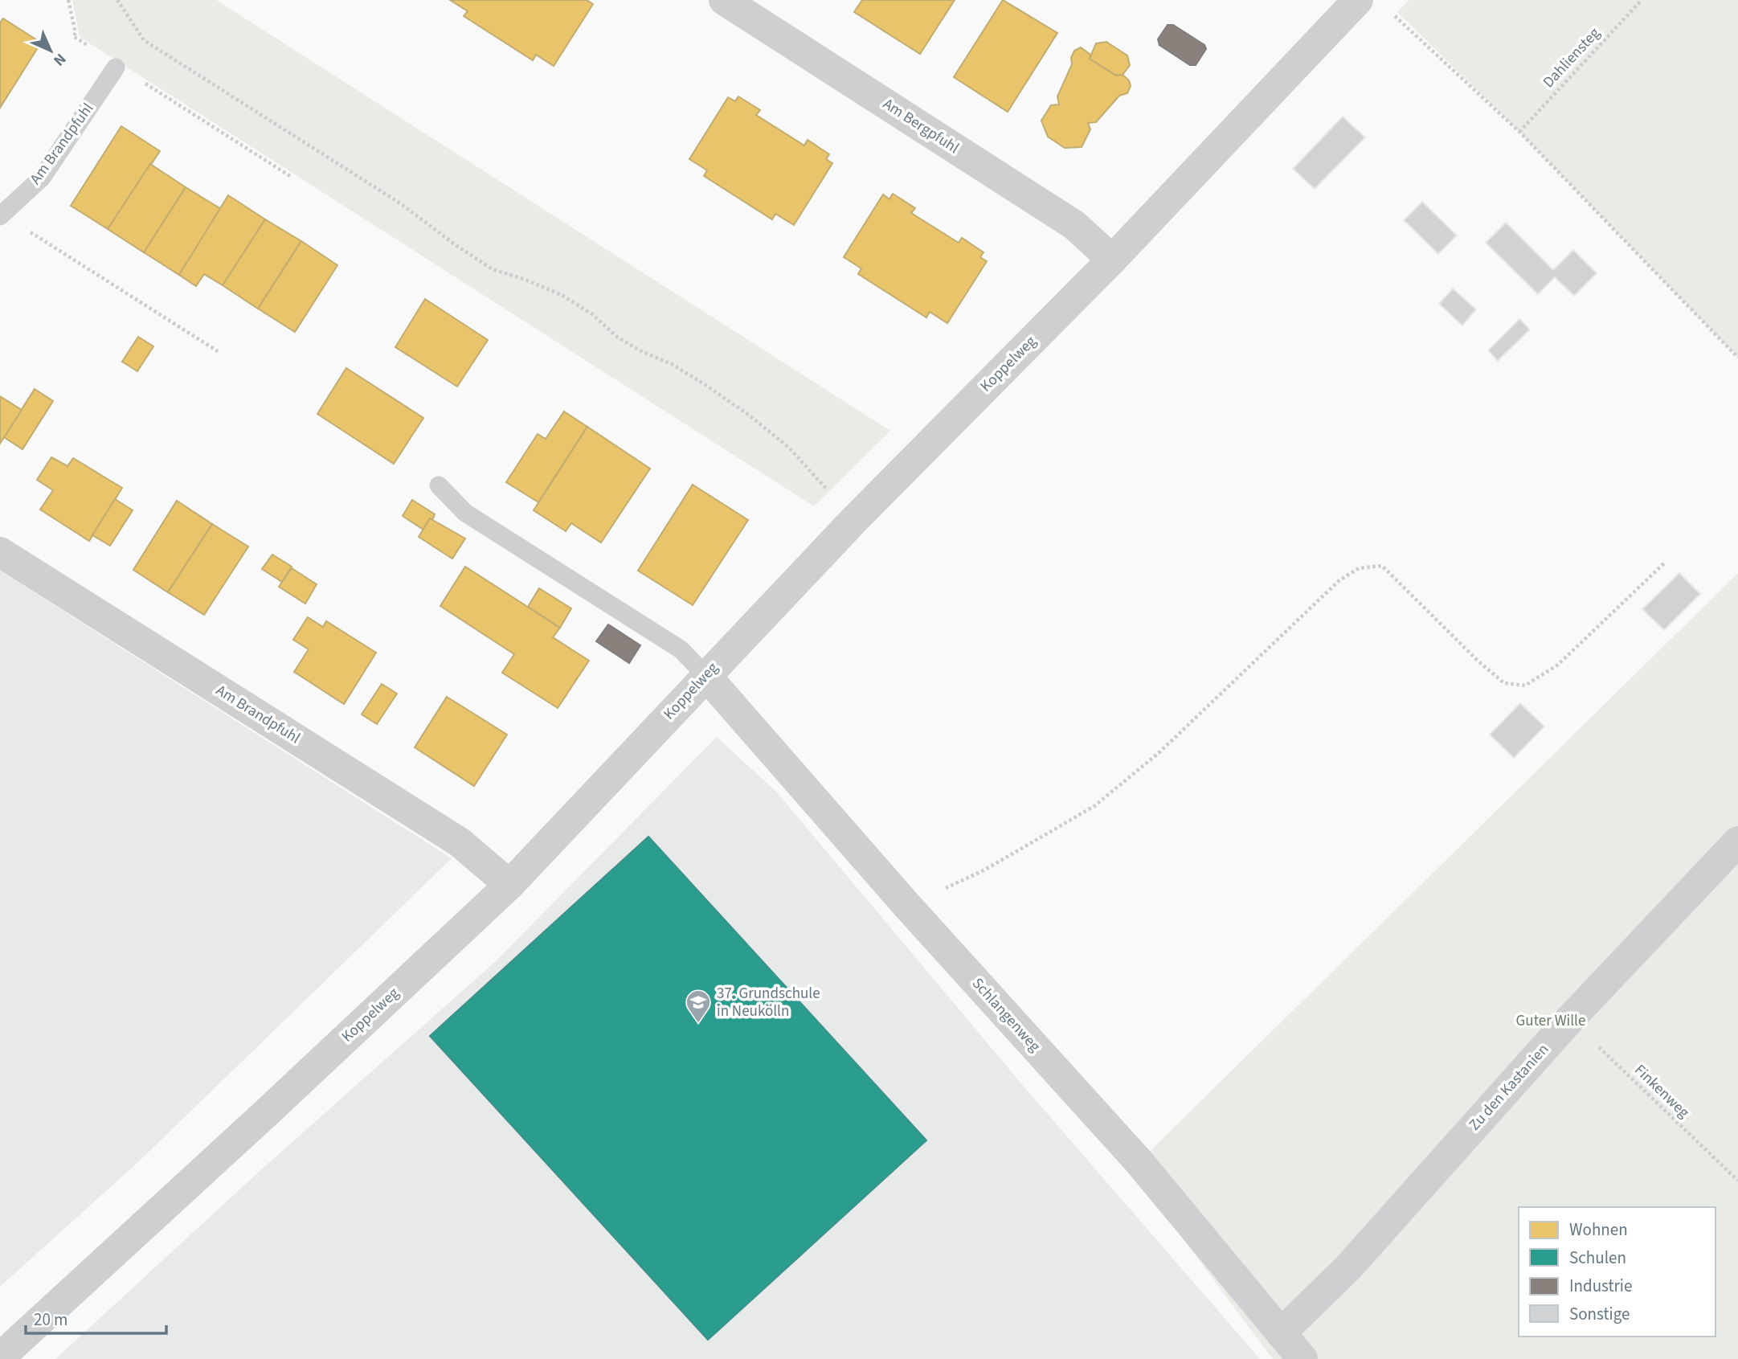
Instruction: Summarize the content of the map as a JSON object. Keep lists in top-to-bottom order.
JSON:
{
  "streets": {
    "street": [
      "Am Bergpfuhl",
      "Am Brandpfuhl",
      "Koppelweg",
      "Schlangenweg",
      "Zu den Kastanien"
    ],
    "path": ["Dahliensteg", "Finkenweg"]
  },
  "crossings": [
    ["Am Bergpfuhl", "Koppelweg"],
    ["Am Brandpfuhl", "Koppelweg"],
    ["Koppelweg", "Schlangenweg"],
    ["Schlangenweg", "Zu den Kastanien"],
    ["Zu den Kastanien", "Finkenweg"]
  ],
  "parks": ["Guter Wille"],
  "places": {
    "school or university": ["37. Grundschule in Neukölln"]
  },
  "legend": [
    "Wohnen",
    "Schulen",
    "Industrie",
    "Sonstige"
  ],
  "scale_bar": "20 m",
  "north": "bottom right"
}
